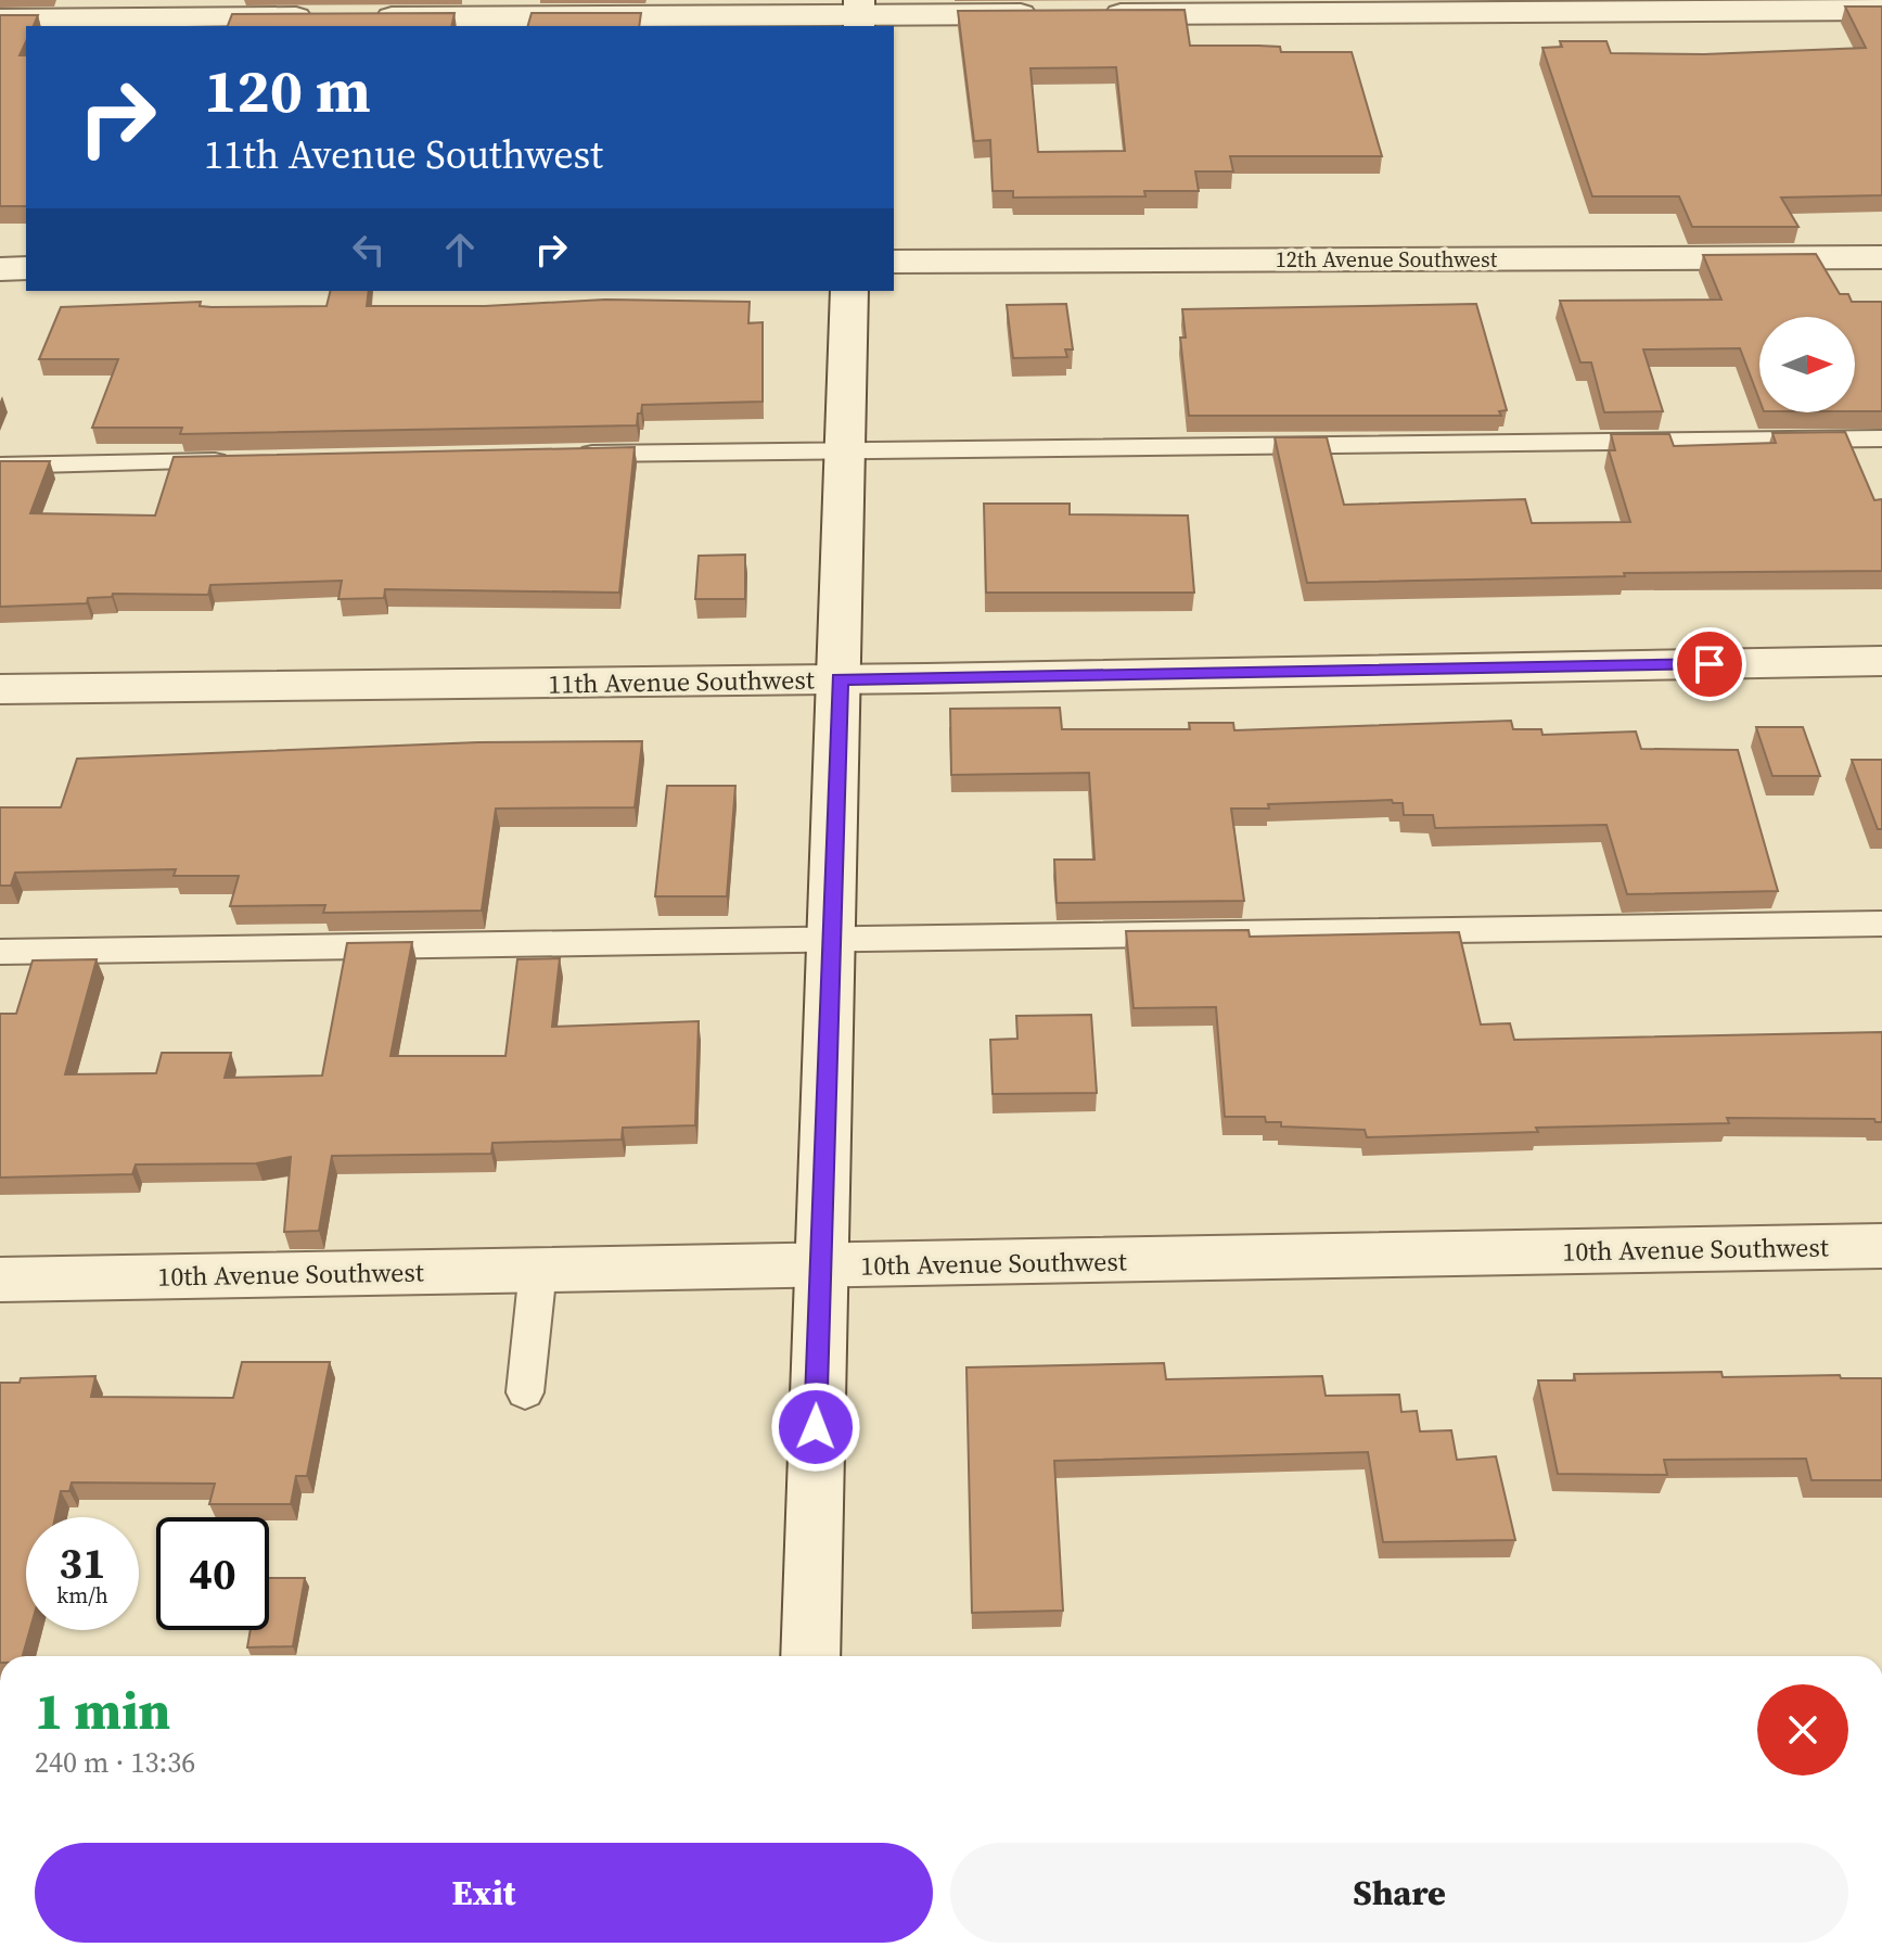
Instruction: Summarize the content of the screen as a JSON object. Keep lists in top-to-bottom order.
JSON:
{
  "streets": {
    "street": ["12th Avenue Southwest", "11th Avenue Southwest", "10th Avenue Southwest"]
  },
  "north": "right",
  "page": {
    "turn": ["120 m", "11th Avenue Southwest"],
    "speed": "31 km/h",
    "limit": "40",
    "heading": ["1 min", "240 m · 13:36"],
    "buttons": ["Exit", "Share"]
  }
}
